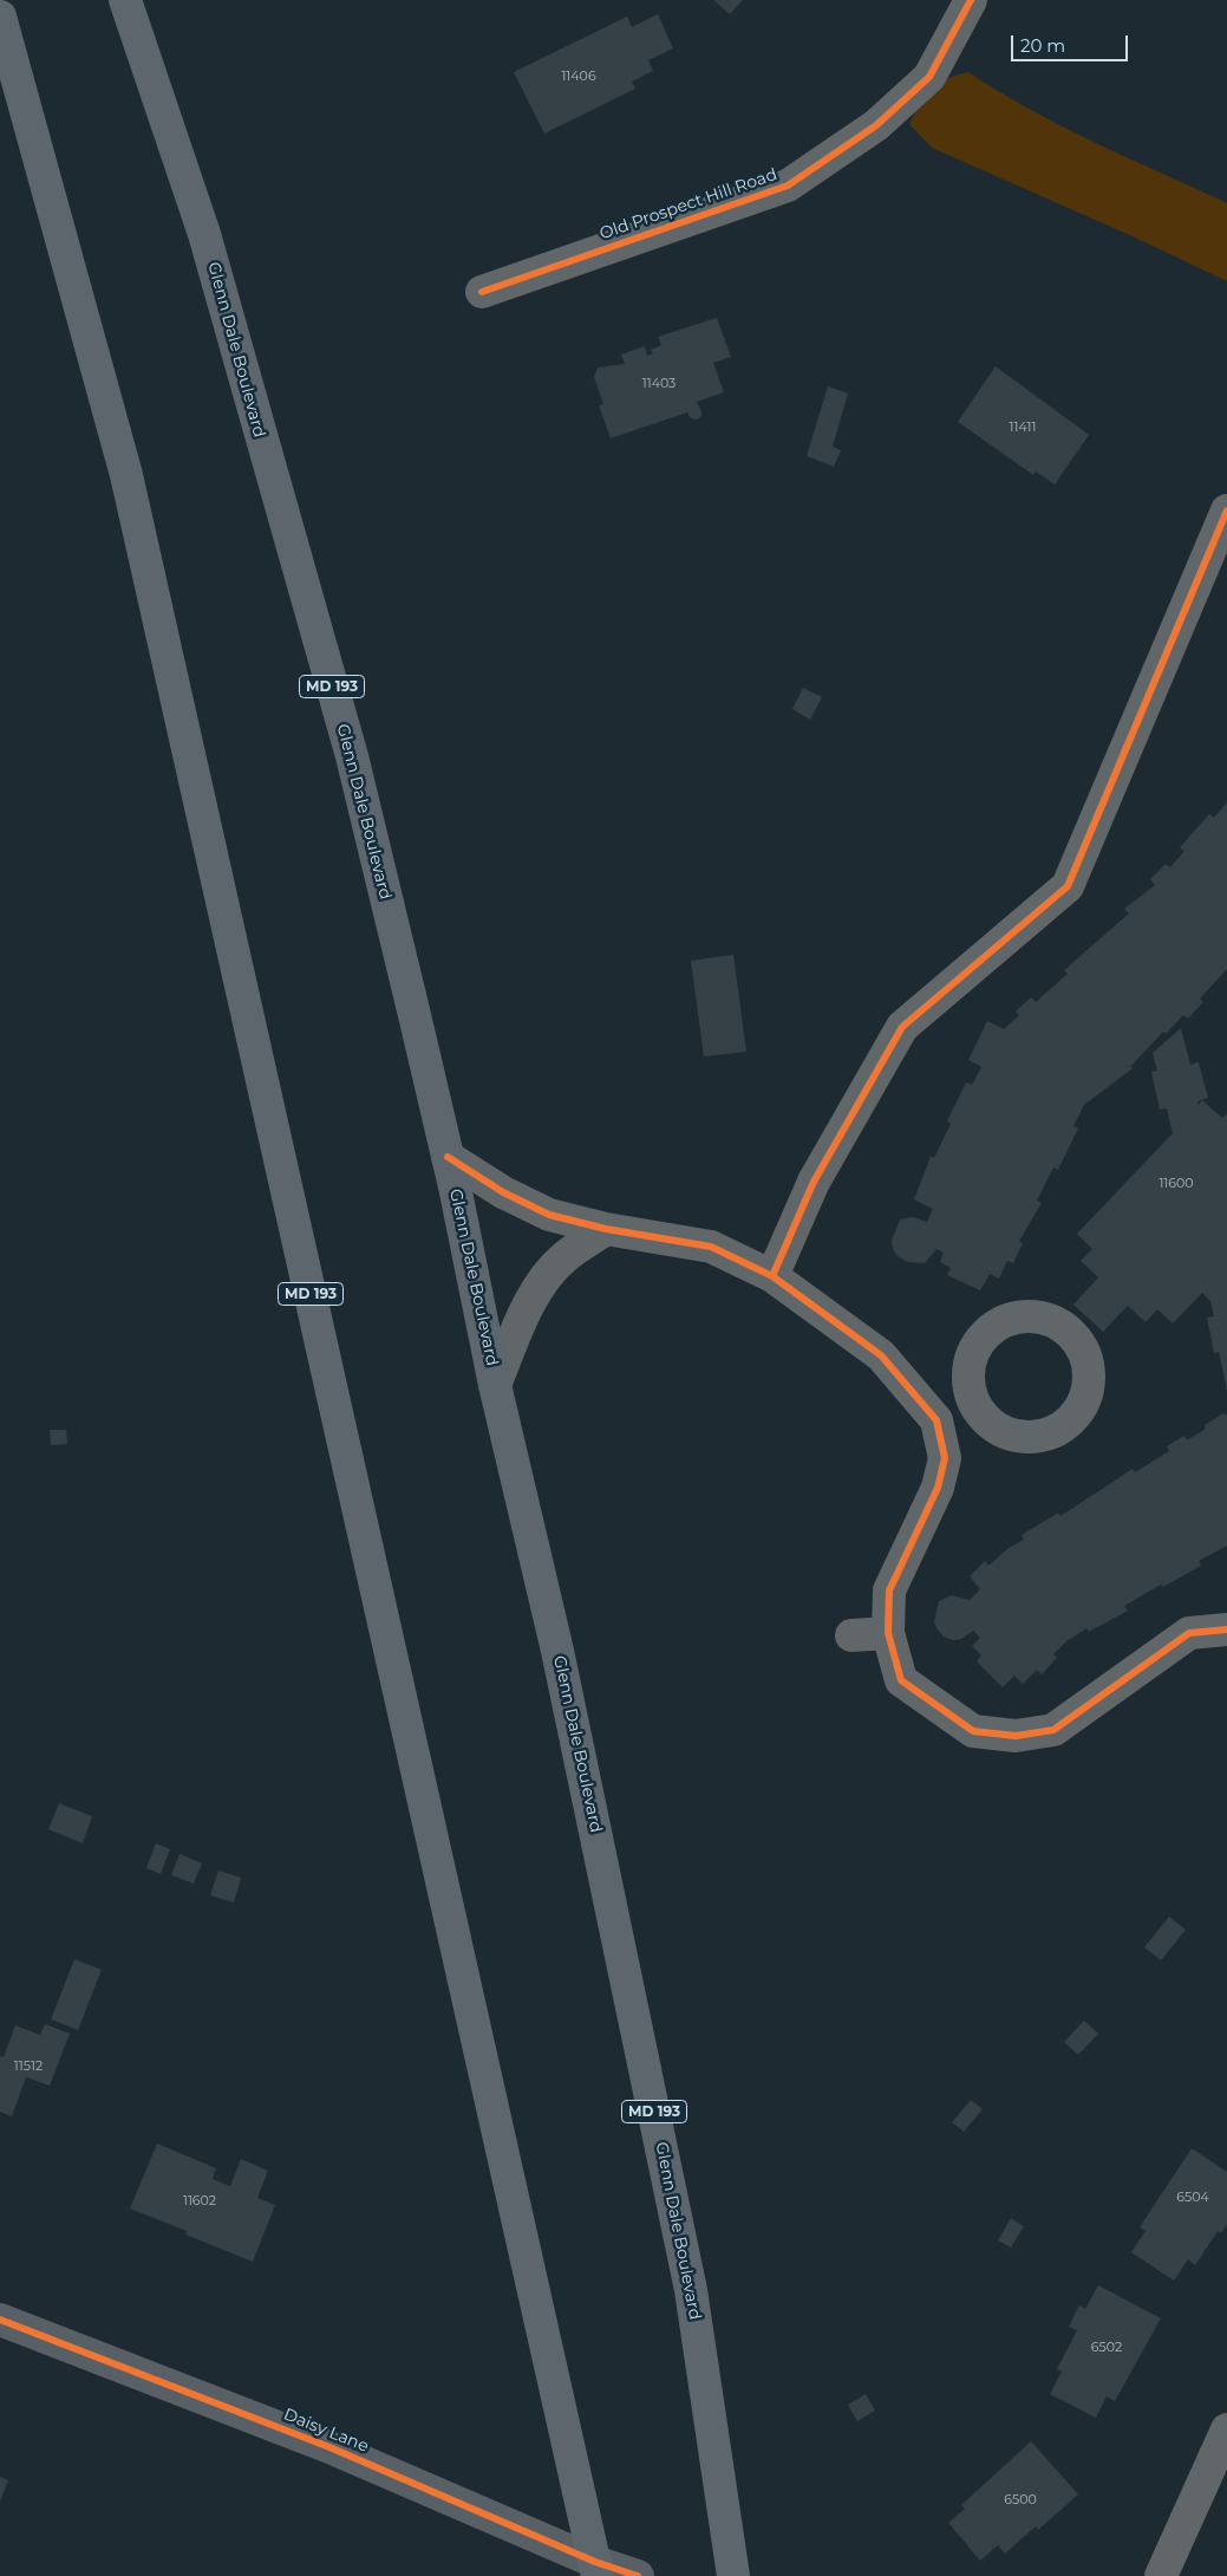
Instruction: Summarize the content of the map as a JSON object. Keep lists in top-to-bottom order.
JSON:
{
  "streets": {
    "main road": ["Glenn Dale Boulevard", "MD 193"],
    "street": ["Old Prospect Hill Road", "Daisy Lane"]
  },
  "crossings": [
    ["MD 193", "Daisy Lane"]
  ],
  "house_numbers": [
    "11406",
    "11403",
    "11411",
    "11600",
    "11512",
    "6504",
    "11602",
    "6502",
    "6500"
  ],
  "scale_bar": "20 m"
}
